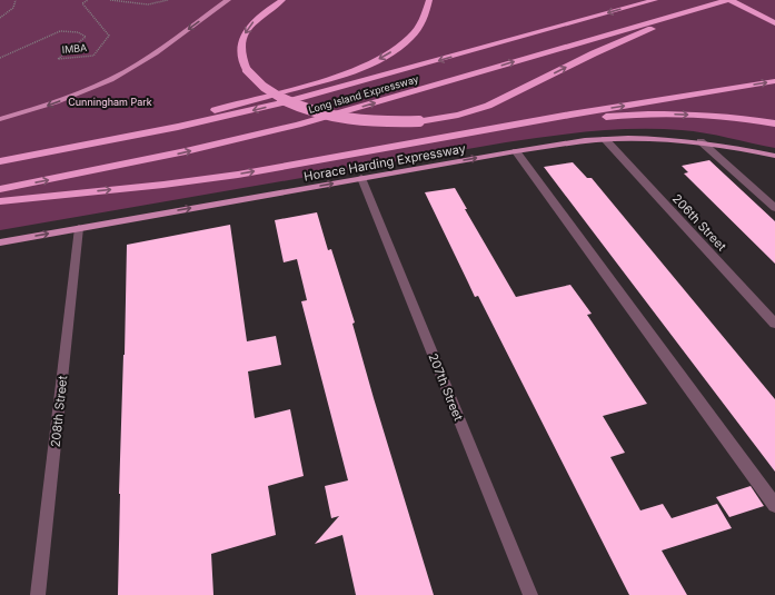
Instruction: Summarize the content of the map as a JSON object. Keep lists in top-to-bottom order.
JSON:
{
  "streets": {
    "highway": ["Long Island Expressway"],
    "main road": ["Horace Harding Expressway"],
    "street": ["206th Street", "207th Street", "208th Street"],
    "path": ["IMBA"]
  },
  "crossings": [
    ["Horace Harding Expressway", "206th Street"],
    ["Horace Harding Expressway", "207th Street"],
    ["Horace Harding Expressway", "208th Street"]
  ],
  "one_way": ["Horace Harding Expressway"],
  "parks": ["Cunningham Park"]
}
